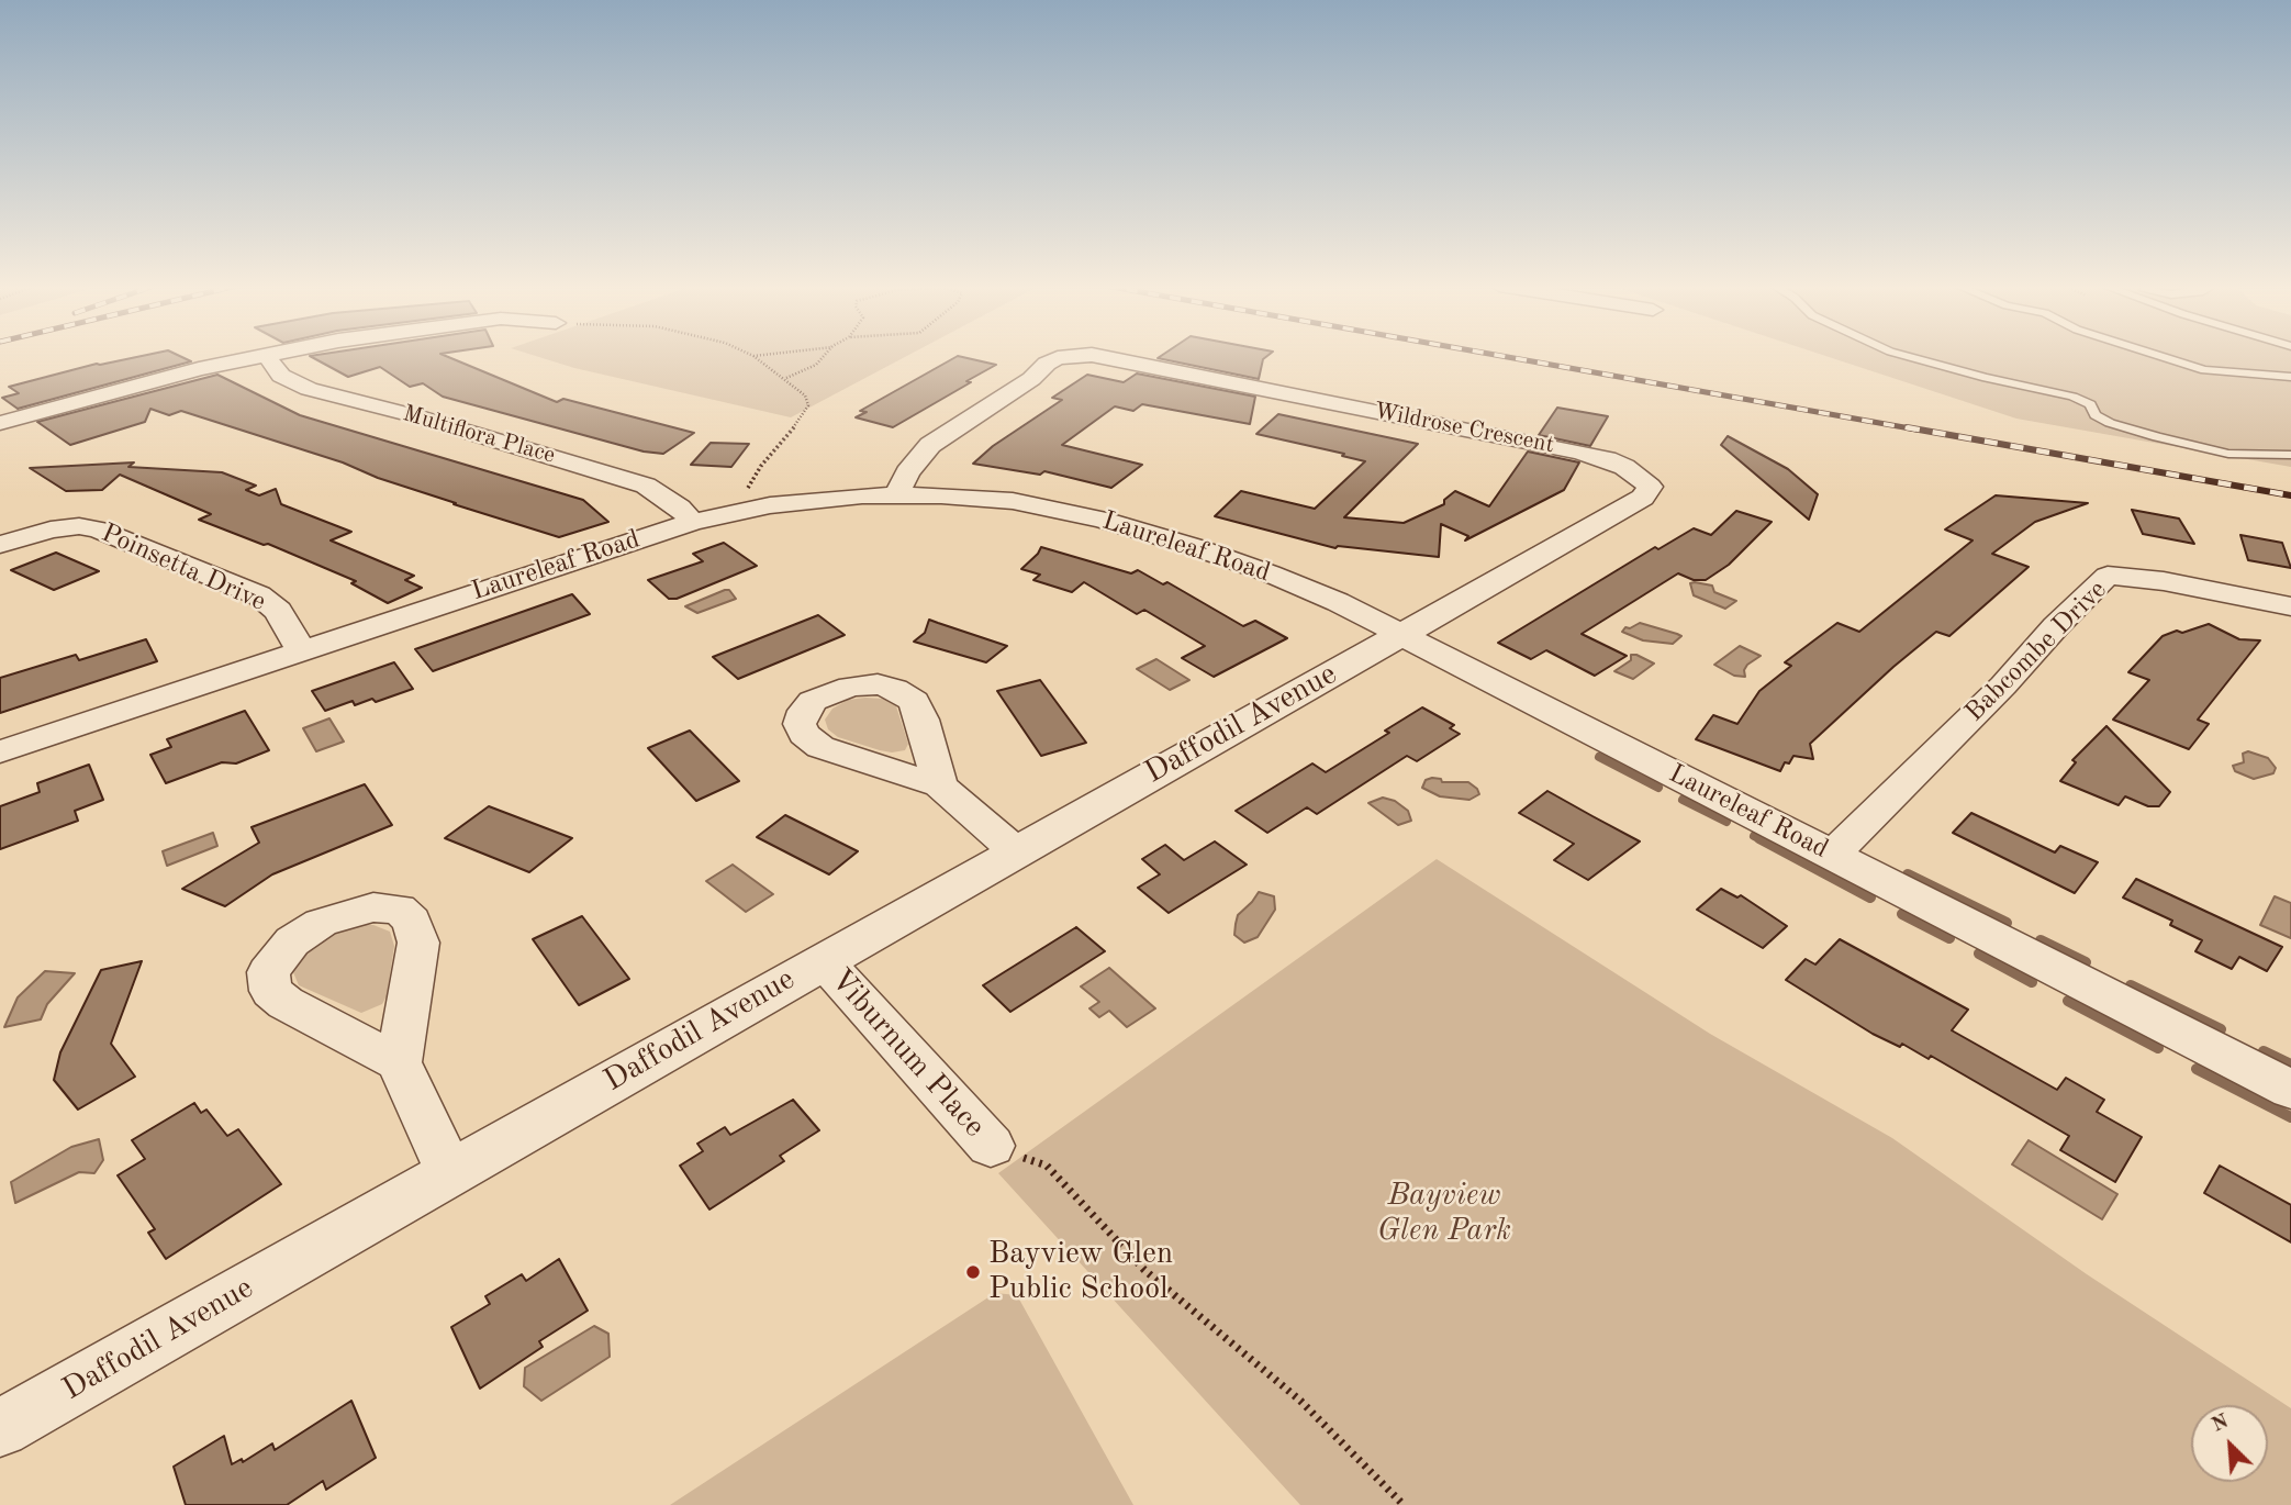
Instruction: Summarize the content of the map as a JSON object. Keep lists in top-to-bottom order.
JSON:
{
  "streets": {
    "street": [
      "Wildrose Crescent",
      "Multiflora Place",
      "Laureleaf Road",
      "Poinsetta Drive",
      "Babcombe Drive",
      "Daffodil Avenue",
      "Viburnum Place"
    ]
  },
  "crossings": [
    ["Wildrose Crescent", "Laureleaf Road"],
    ["Wildrose Crescent", "Daffodil Avenue"],
    ["Multiflora Place", "Laureleaf Road"],
    ["Laureleaf Road", "Poinsetta Drive"],
    ["Laureleaf Road", "Babcombe Drive"],
    ["Laureleaf Road", "Daffodil Avenue"],
    ["Daffodil Avenue", "Viburnum Place"]
  ],
  "parks": ["Bayview Glen Park"],
  "places": ["Bayview Glen Public School"],
  "north": "top left"
}
